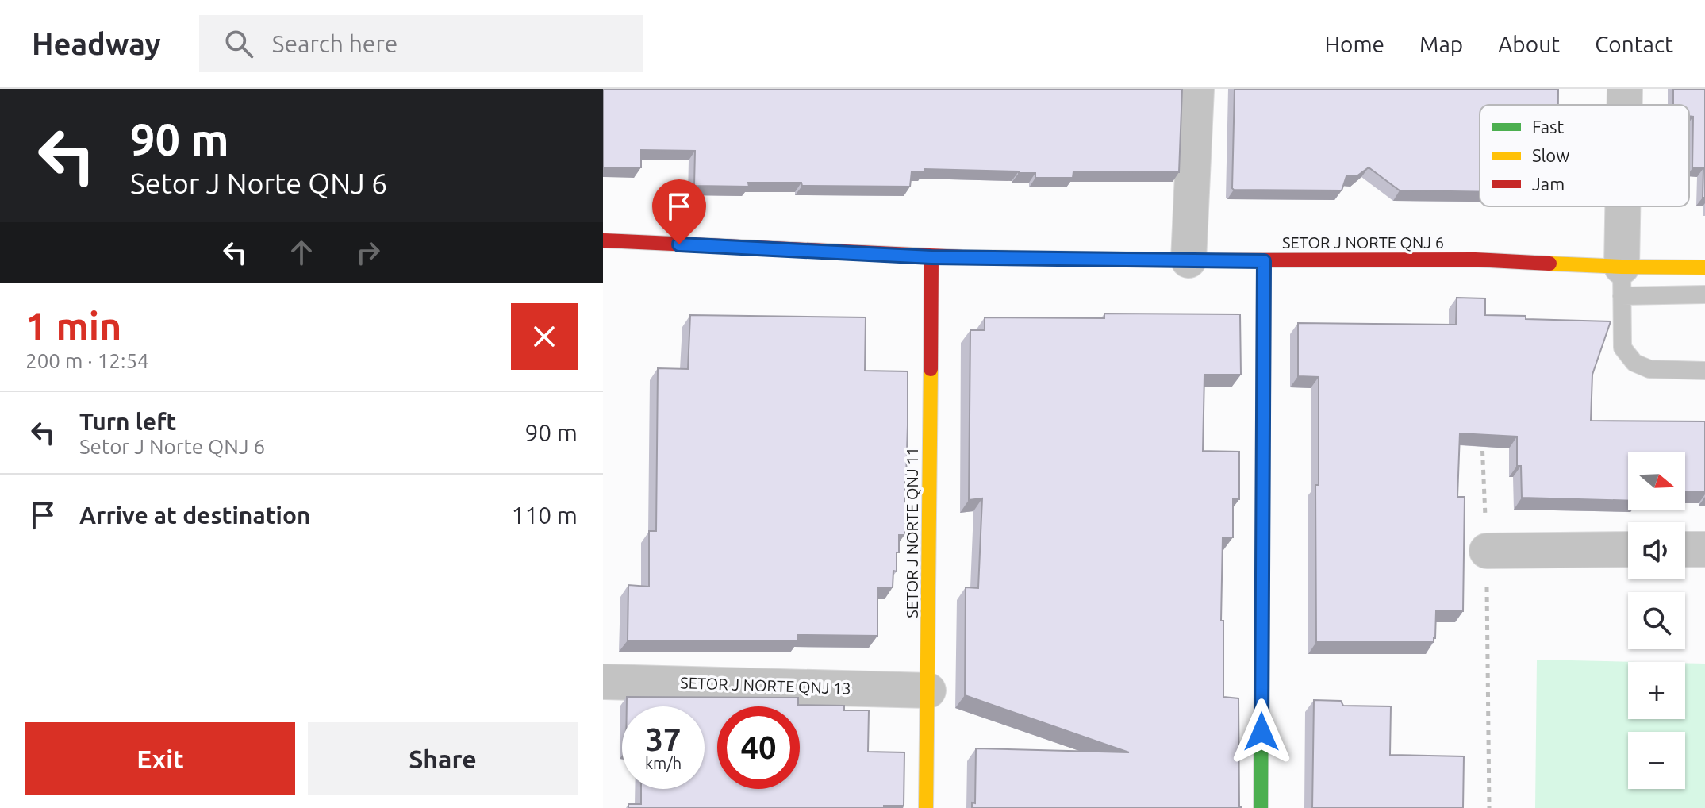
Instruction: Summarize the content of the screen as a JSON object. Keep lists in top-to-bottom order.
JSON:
{
  "streets": {
    "main road": ["SETOR J NORTE QNJ 6", "SETOR J NORTE QNJ 11"],
    "street": ["SETOR J NORTE QNJ 13"]
  },
  "crossings": [
    ["SETOR J NORTE QNJ 6", "SETOR J NORTE QNJ 11"],
    ["SETOR J NORTE QNJ 11", "SETOR J NORTE QNJ 13"]
  ],
  "legend": ["Fast", "Slow", "Jam"],
  "north": "right",
  "page": {
    "header": "Headway",
    "search": "Search here",
    "nav": [
      "Home",
      "Map",
      "About",
      "Contact"
    ],
    "turn": ["90 m", "Setor J Norte QNJ 6"],
    "heading": ["1 min", "200 m · 12:54"],
    "list": [
      {
        "name": "Turn left",
        "note": "Setor J Norte QNJ 6",
        "value": "90 m"
      },
      {
        "name": "Arrive at destination",
        "value": "110 m"
      }
    ],
    "map_buttons": ["+", "−"],
    "speed": "37 km/h",
    "limit": "40",
    "buttons": ["Exit", "Share"]
  }
}
